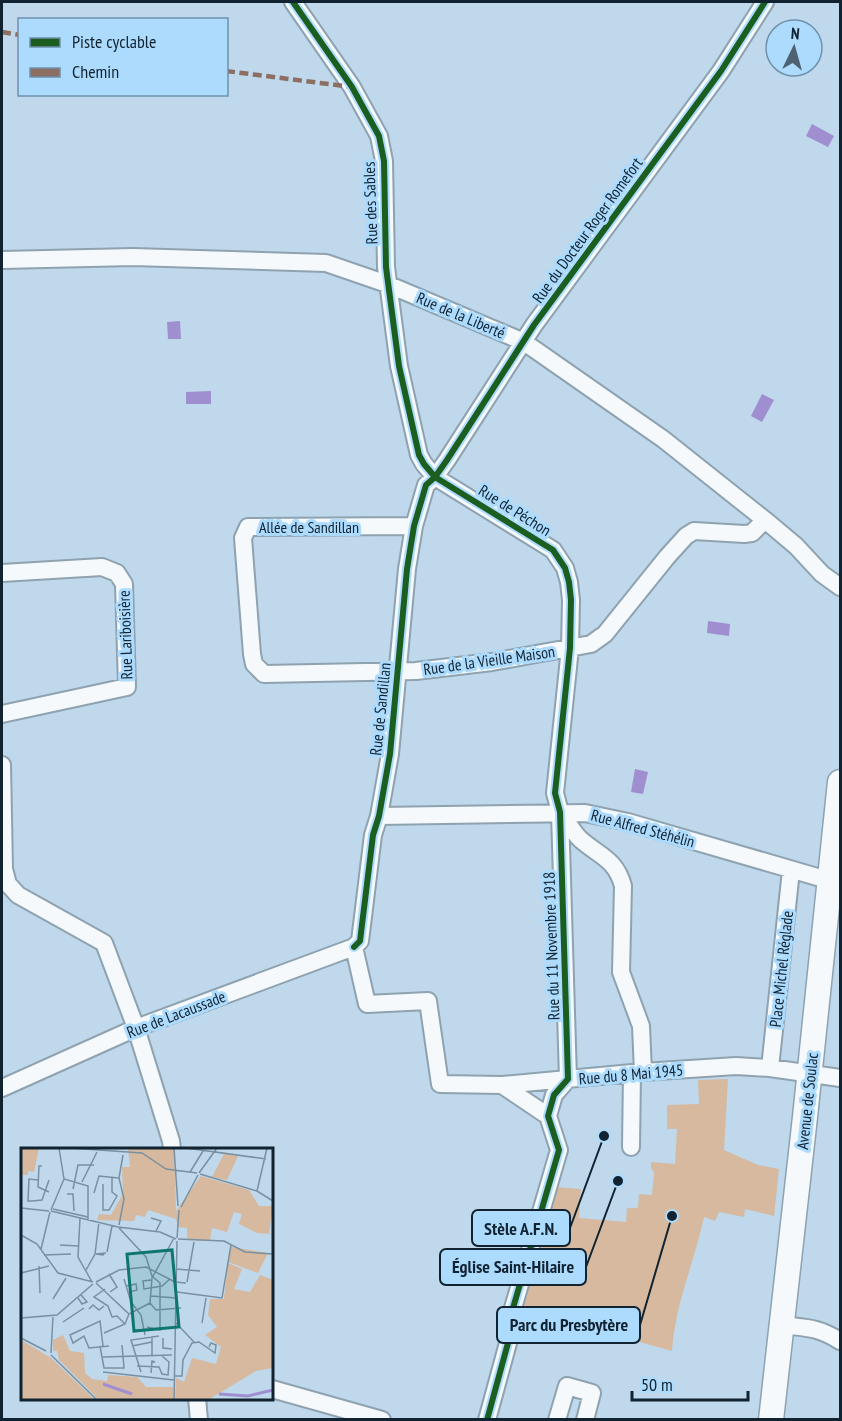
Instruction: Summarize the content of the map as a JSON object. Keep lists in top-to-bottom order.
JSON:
{
  "streets": {
    "main road": ["Avenue de Soulac"],
    "street": [
      "Rue des Sables",
      "Rue du Docteur Roger Romefort",
      "Rue de la Liberté",
      "Rue de Péchon",
      "Allée de Sandillan",
      "Rue Lariboisière",
      "Rue de la Vieille Maison",
      "Rue de Sandillan",
      "Rue Alfred Stéhélin",
      "Rue du 11 Novembre 1918",
      "Place Michel Réglade",
      "Rue de Lacaussade",
      "Rue du 8 Mai 1945"
    ]
  },
  "crossings": [
    ["Rue des Sables", "Rue de la Liberté"],
    ["Rue des Sables", "Rue de Péchon"],
    ["Rue du Docteur Roger Romefort", "Rue de la Liberté"],
    ["Rue du Docteur Roger Romefort", "Rue de Péchon"],
    ["Rue du Docteur Roger Romefort", "Rue de Sandillan"],
    ["Rue de la Liberté", "Rue de Péchon"],
    ["Rue de la Liberté", "Rue de la Vieille Maison"],
    ["Rue de Péchon", "Rue de la Vieille Maison"],
    ["Rue de Péchon", "Rue de Sandillan"],
    ["Rue de Péchon", "Rue Alfred Stéhélin"],
    ["Rue de Péchon", "Rue du 11 Novembre 1918"],
    ["Allée de Sandillan", "Rue de la Vieille Maison"],
    ["Allée de Sandillan", "Rue de Sandillan"],
    ["Rue de la Vieille Maison", "Rue de Sandillan"],
    ["Rue de Sandillan", "Rue Alfred Stéhélin"],
    ["Rue de Sandillan", "Rue de Lacaussade"],
    ["Rue de Sandillan", "Rue du 8 Mai 1945"],
    ["Rue Alfred Stéhélin", "Rue du 11 Novembre 1918"],
    ["Rue Alfred Stéhélin", "Place Michel Réglade"],
    ["Rue Alfred Stéhélin", "Avenue de Soulac"],
    ["Rue du 11 Novembre 1918", "Rue du 8 Mai 1945"],
    ["Place Michel Réglade", "Rue du 8 Mai 1945"],
    ["Rue de Lacaussade", "Rue du 8 Mai 1945"],
    ["Rue du 8 Mai 1945", "Avenue de Soulac"]
  ],
  "places": ["Stèle A.F.N.", "Église Saint-Hilaire", "Parc du Presbytère"],
  "legend": ["Piste cyclable", "Chemin"],
  "scale_bar": "50 m",
  "north": "top"
}
